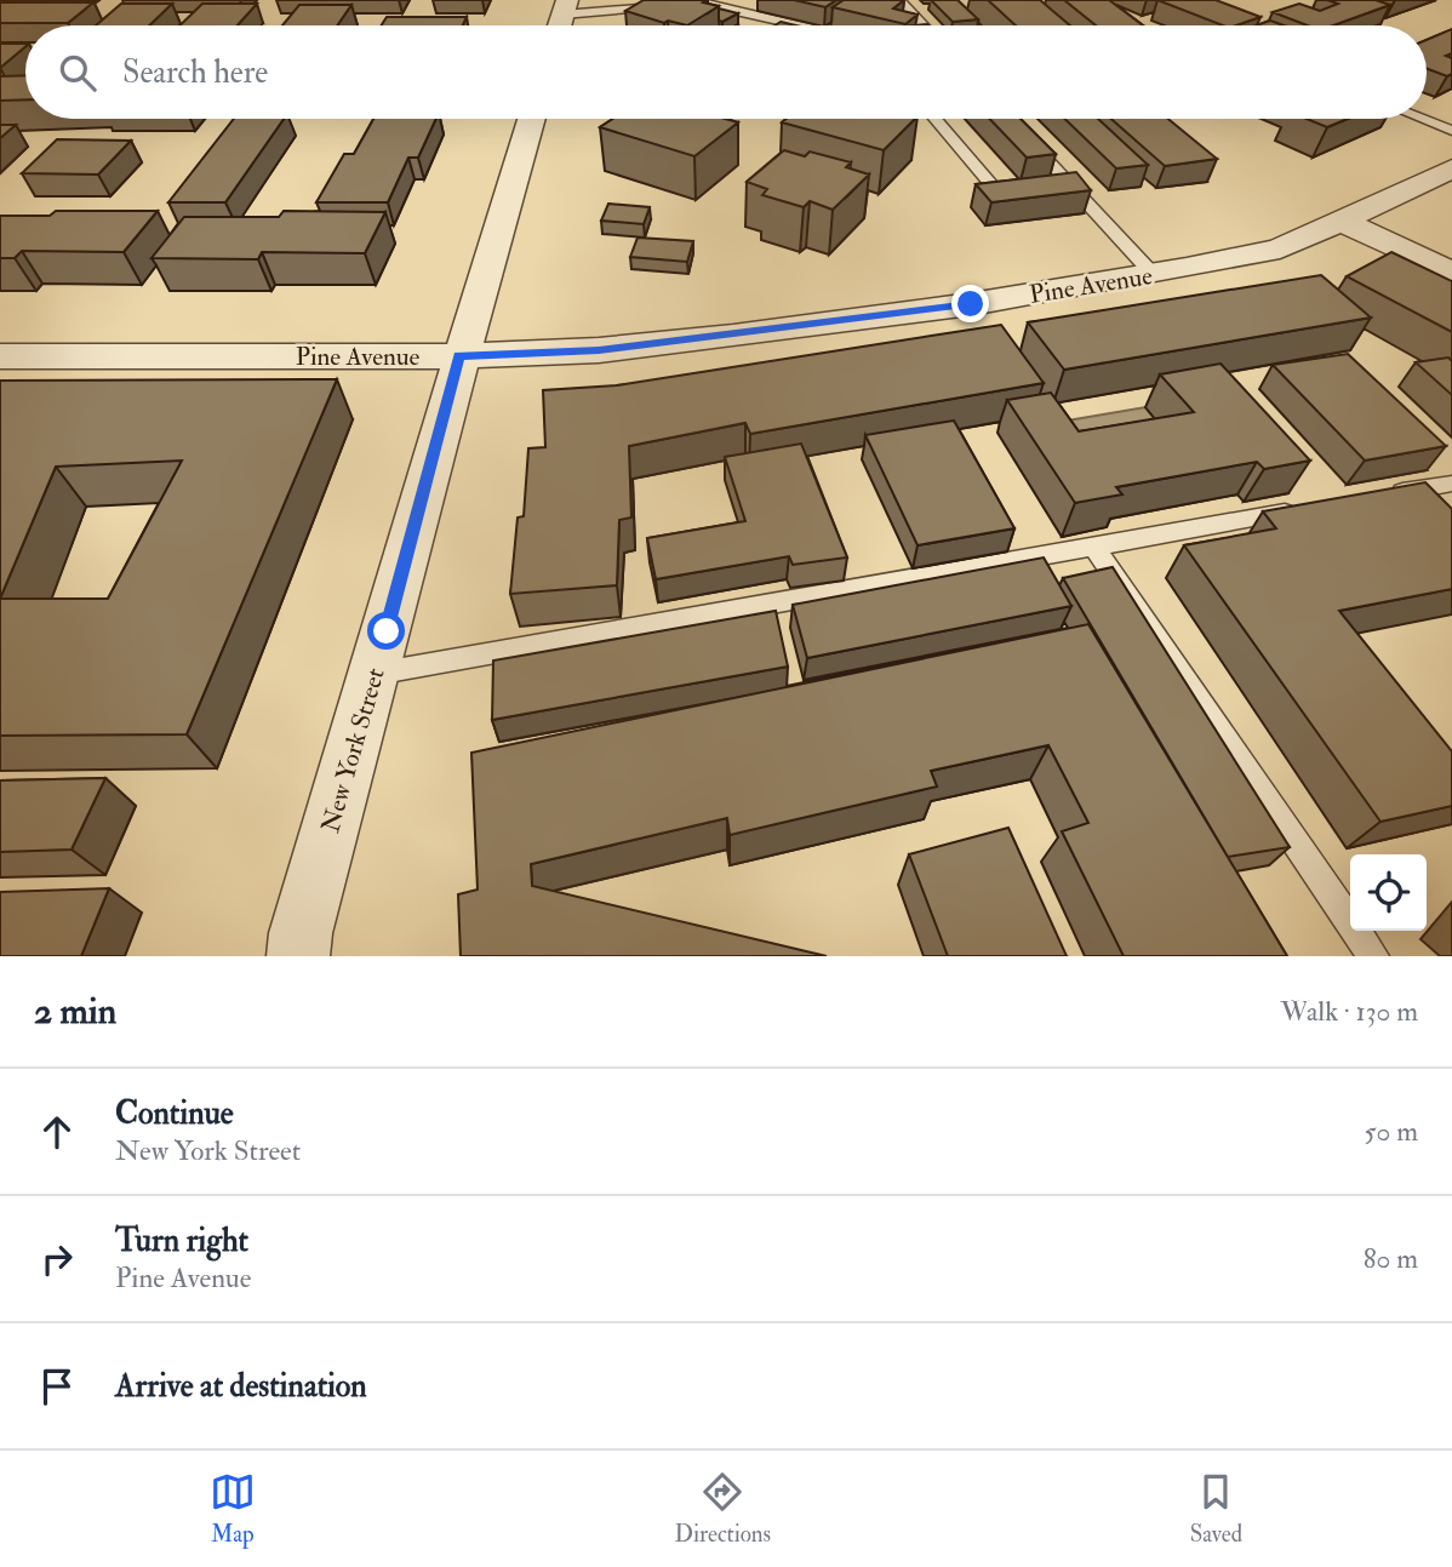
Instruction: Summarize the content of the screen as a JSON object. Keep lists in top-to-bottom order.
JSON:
{
  "streets": {
    "street": ["Pine Avenue", "New York Street"]
  },
  "crossings": [
    ["Pine Avenue", "New York Street"]
  ],
  "page": {
    "search": "Search here",
    "heading": ["2 min", "Walk · 130 m"],
    "list": [
      ["Continue", "New York Street", "50 m"],
      ["Turn right", "Pine Avenue", "80 m"],
      "Arrive at destination"
    ],
    "nav": ["Map", "Directions", "Saved"]
  }
}
